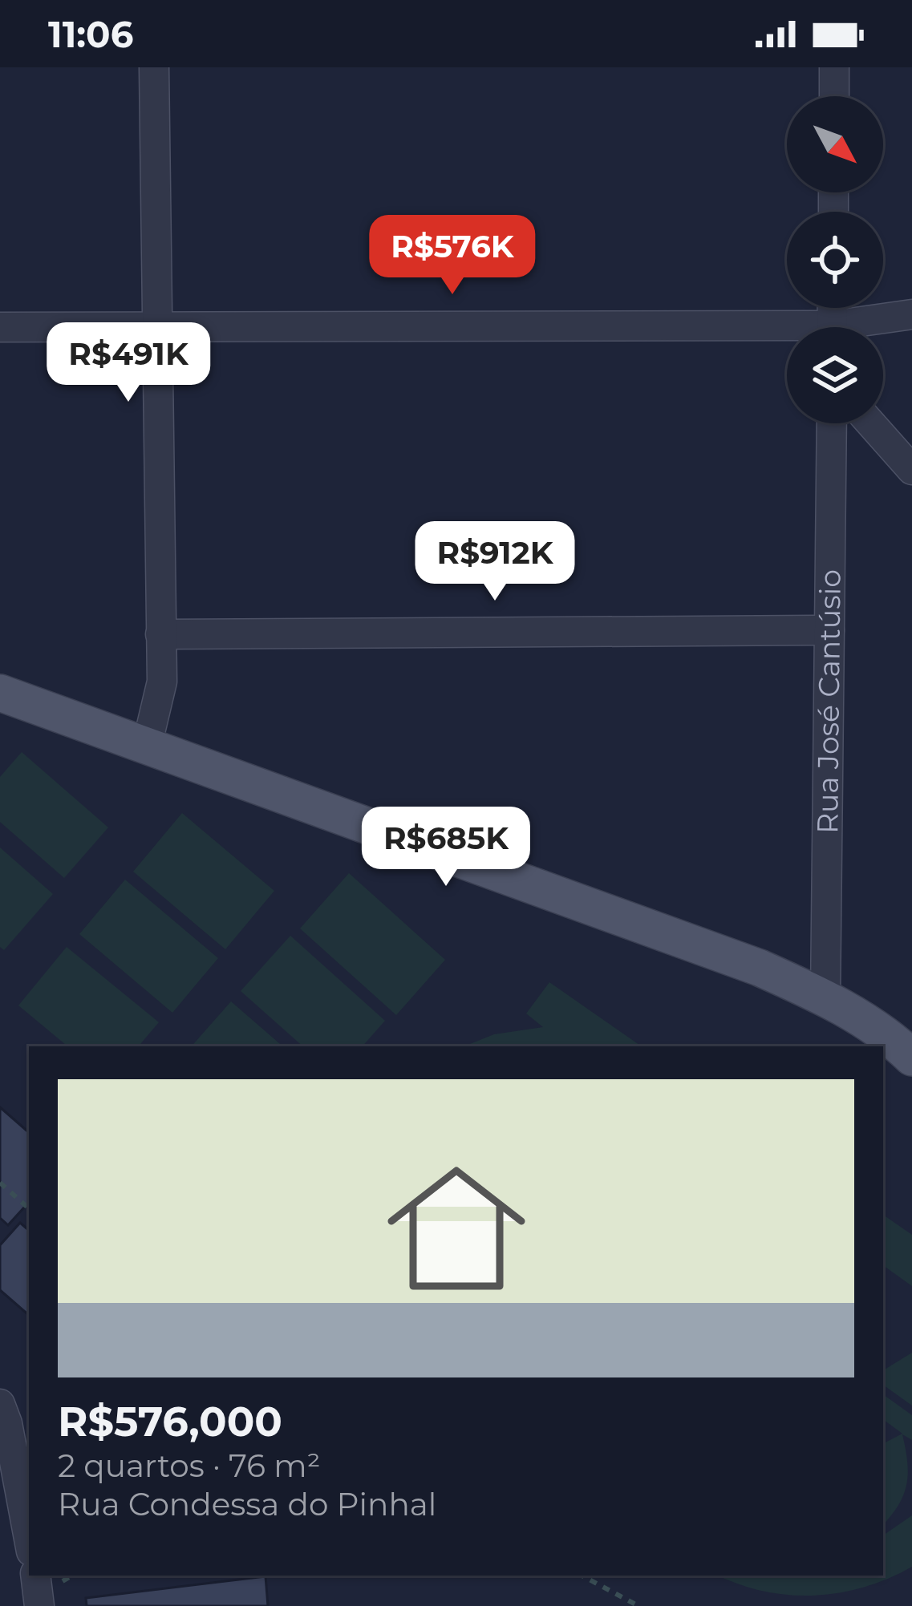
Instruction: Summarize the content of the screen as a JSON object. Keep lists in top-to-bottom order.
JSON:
{
  "streets": {
    "street": ["Rua José Cantúsio"]
  },
  "north": "bottom right",
  "page": {
    "status": "11:06",
    "price": [
      "R$576K",
      "R$491K",
      "R$912K",
      "R$685K"
    ],
    "list": [
      {
        "name": "R$576,000",
        "note": "2 quartos · 76 m² · Rua Condessa do Pinhal"
      }
    ]
  }
}
